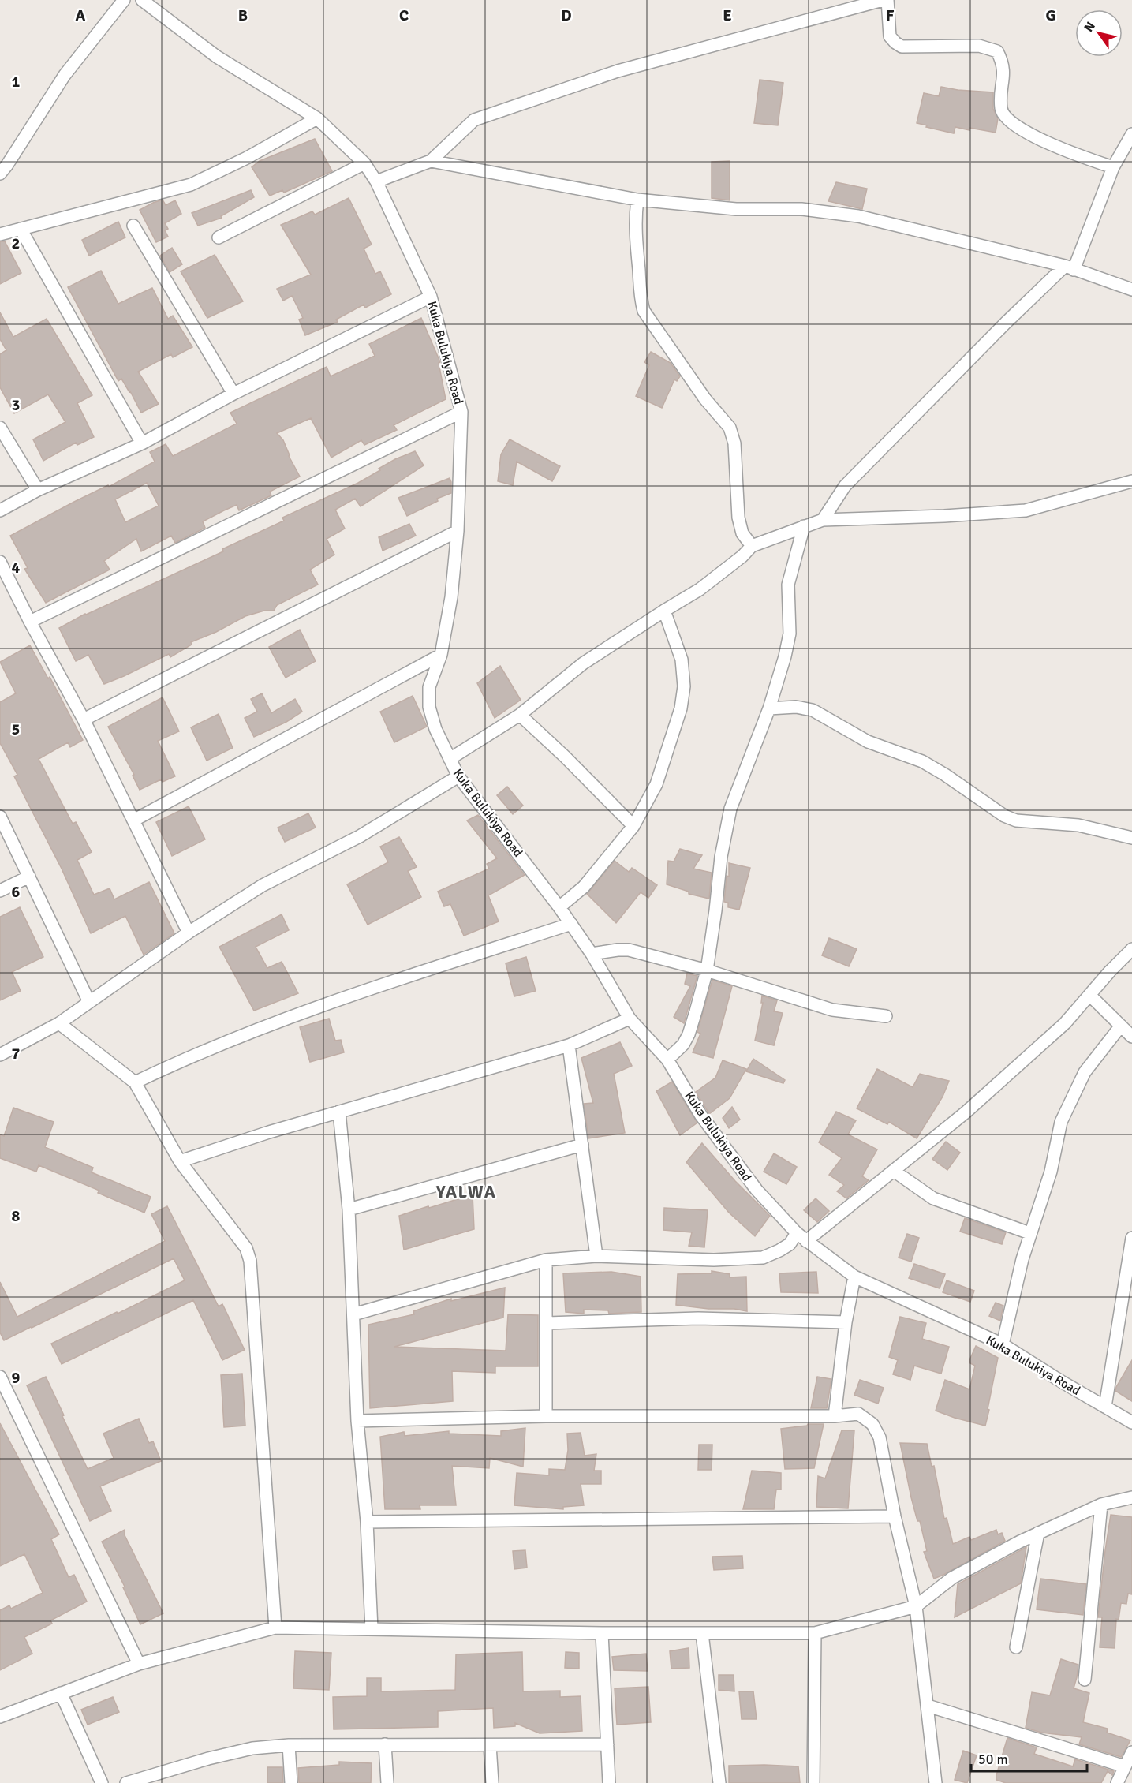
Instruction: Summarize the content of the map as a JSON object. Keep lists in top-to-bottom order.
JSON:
{
  "streets": {
    "street": ["Kuka Bulukiya Road"]
  },
  "districts": ["YALWA"],
  "scale_bar": "50 m",
  "north": "top left",
  "grid": {
    "columns": [
      "A",
      "B",
      "C",
      "D",
      "E",
      "F",
      "G"
    ],
    "rows": [
      "1",
      "2",
      "3",
      "4",
      "5",
      "6",
      "7",
      "8",
      "9"
    ]
  }
}
